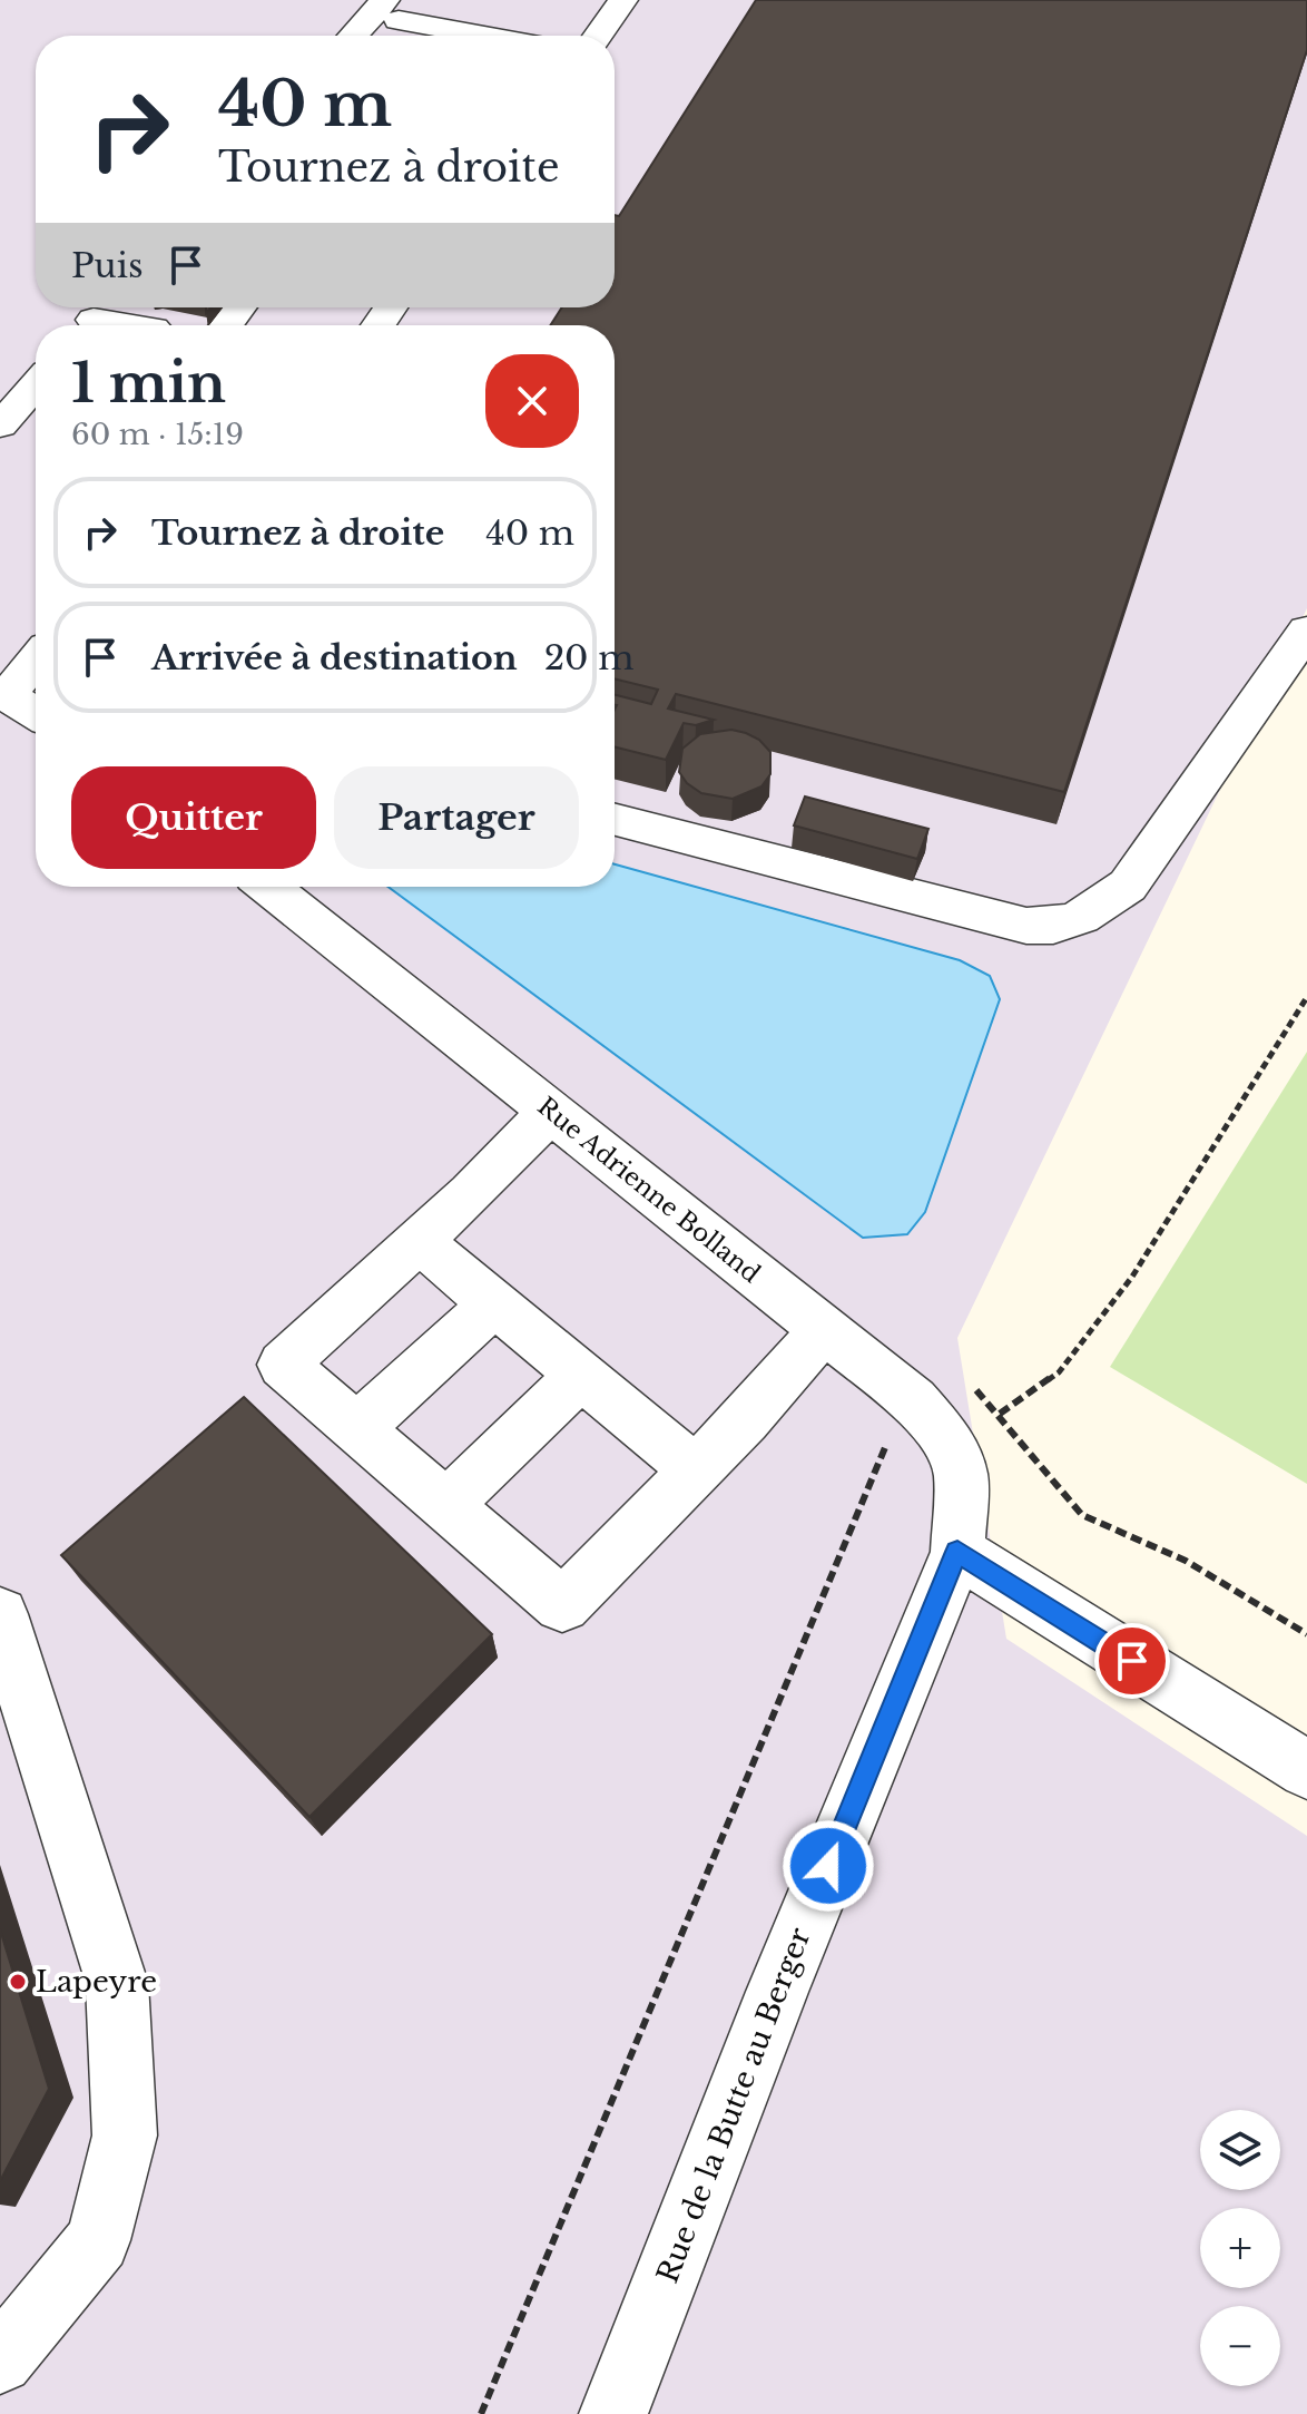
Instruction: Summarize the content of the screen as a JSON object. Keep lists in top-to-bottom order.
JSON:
{
  "streets": {
    "street": ["Rue Adrienne Bolland", "Rue de la Butte au Berger"]
  },
  "crossings": [
    ["Rue Adrienne Bolland", "Rue de la Butte au Berger"]
  ],
  "places": ["Lapeyre"],
  "page": {
    "turn": ["40 m", "Tournez à droite"],
    "then": "Puis",
    "heading": ["1 min", "60 m · 15:19"],
    "list": [
      {
        "name": "Tournez à droite",
        "value": "40 m"
      },
      {
        "name": "Arrivée à destination",
        "value": "20 m"
      }
    ],
    "buttons": ["Quitter", "Partager"],
    "map_buttons": ["+", "−"]
  }
}
